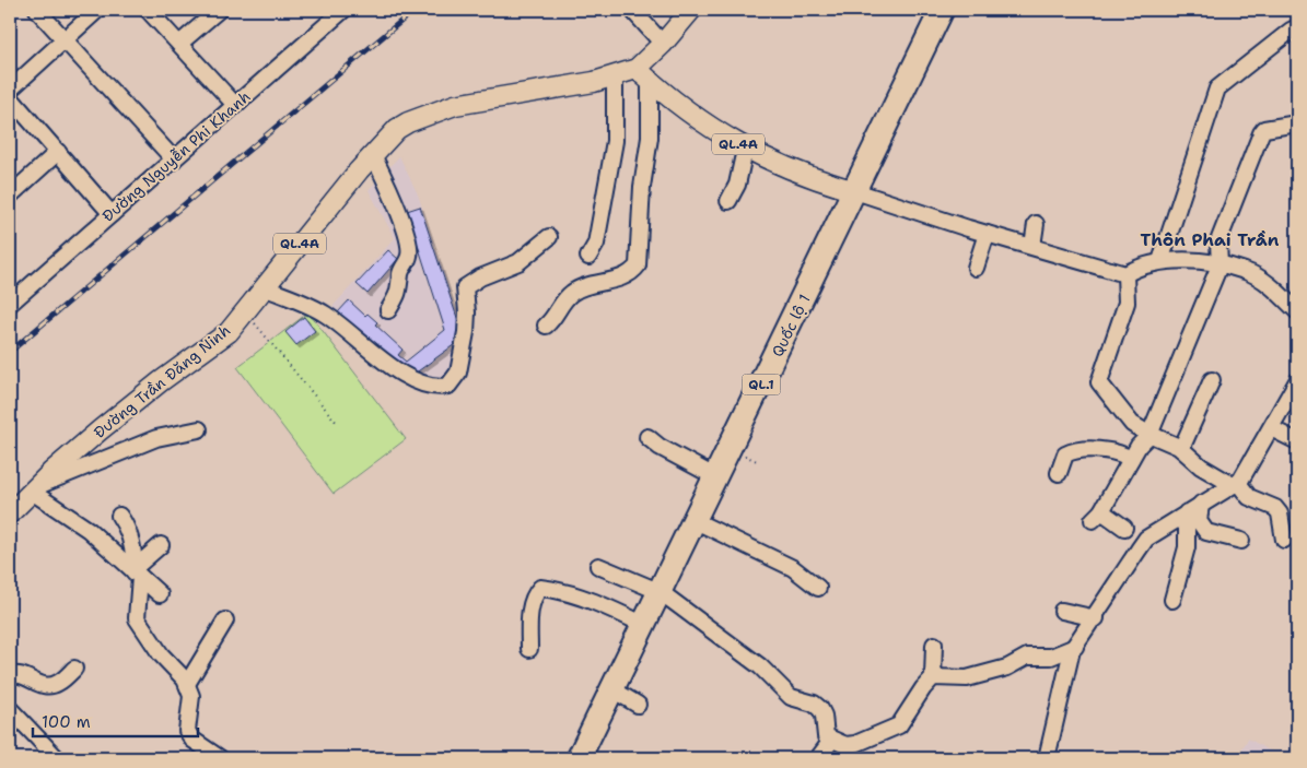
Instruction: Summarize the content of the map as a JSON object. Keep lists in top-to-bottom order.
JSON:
{
  "streets": {
    "highway": ["Quốc lộ 1", "QL.1"],
    "main road": ["QL.4A", "Đường Trần Đăng Ninh"],
    "street": ["Đường Nguyễn Phi Khanh"]
  },
  "crossings": [
    ["QL.4A", "Quốc lộ 1"],
    ["QL.4A", "Đường Trần Đăng Ninh"]
  ],
  "districts": ["Thôn Phai Trần"],
  "scale_bar": "100 m"
}
